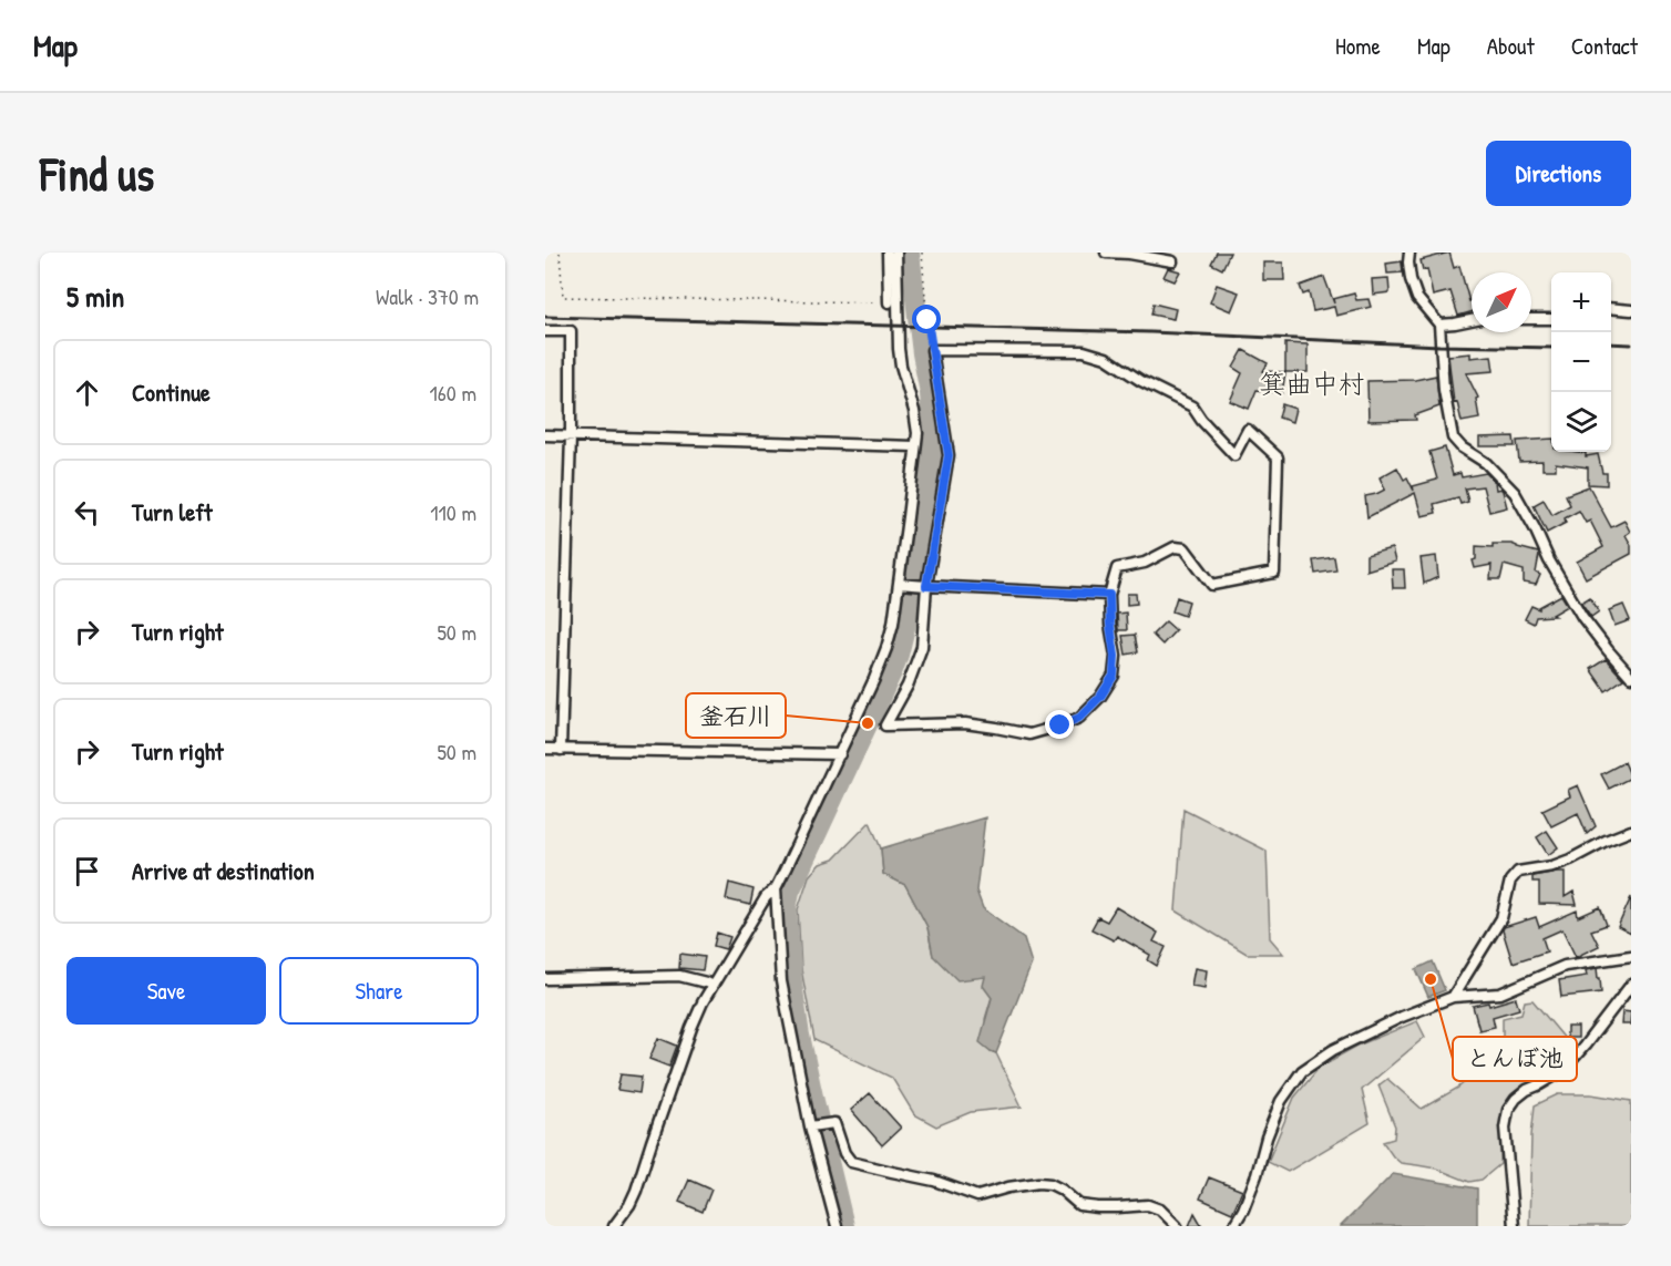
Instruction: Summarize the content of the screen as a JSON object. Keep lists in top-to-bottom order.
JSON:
{
  "districts": ["箕曲中村"],
  "places": ["釜石川", "とんぼ池"],
  "north": "top right",
  "page": {
    "header": "Map",
    "nav": [
      "Home",
      "Map",
      "About",
      "Contact"
    ],
    "buttons": [
      "Directions",
      ["Save", "Share"]
    ],
    "title": "Find us",
    "heading": ["5 min", "Walk · 370 m"],
    "map_buttons": ["+", "−"],
    "list": [
      ["Continue", "160 m"],
      ["Turn left", "110 m"],
      ["Turn right", "50 m"],
      ["Turn right", "50 m"],
      "Arrive at destination"
    ]
  }
}
